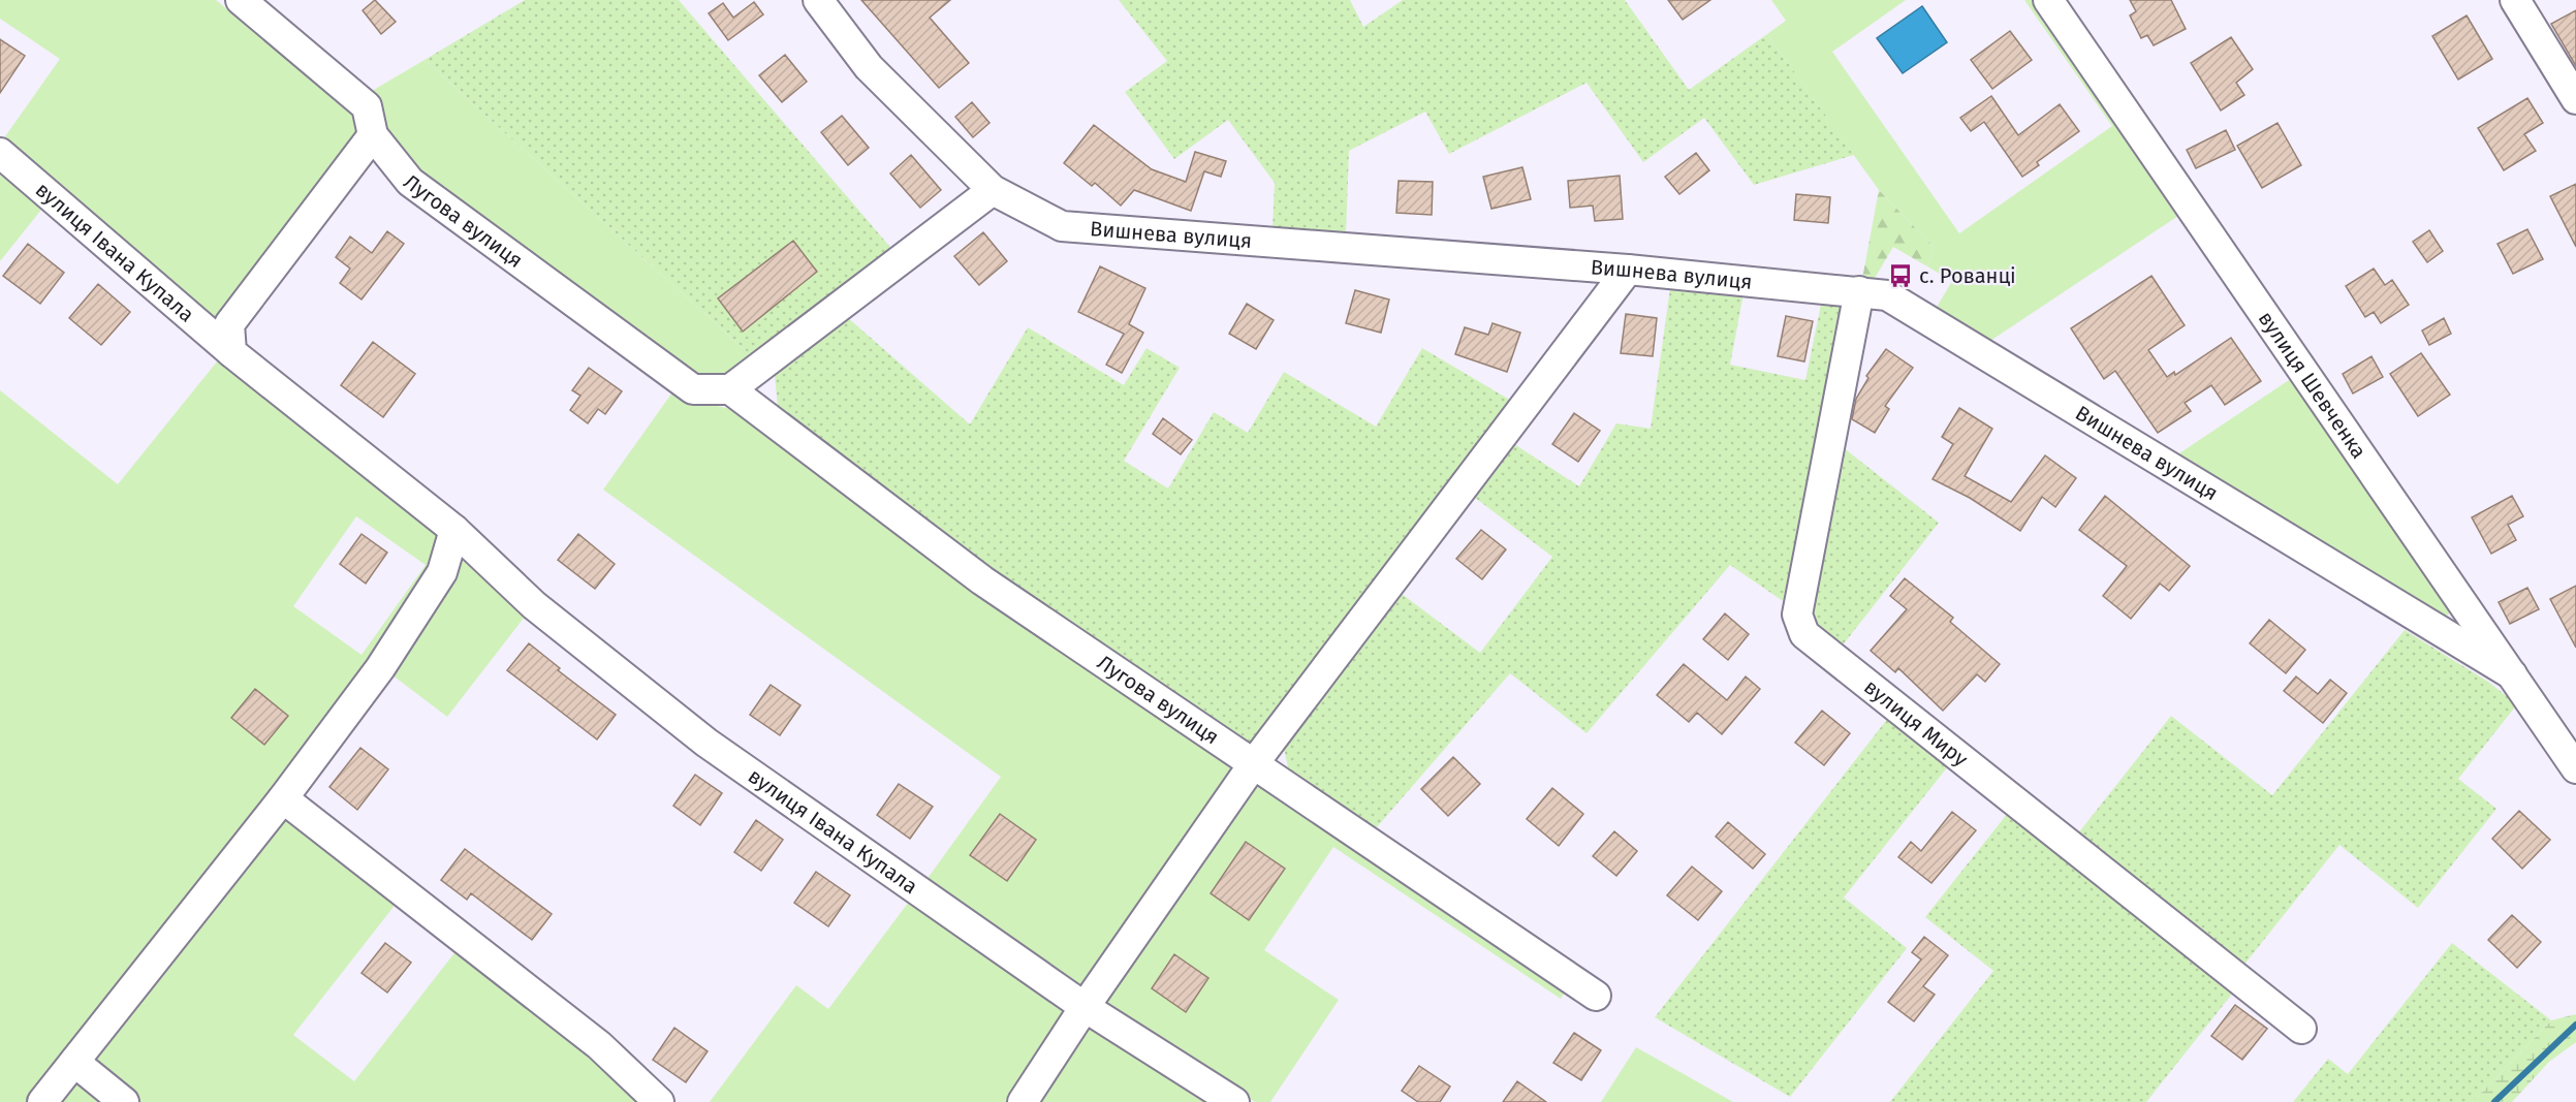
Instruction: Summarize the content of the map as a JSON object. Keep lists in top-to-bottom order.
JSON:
{
  "streets": {
    "street": [
      "Лугова вулиця",
      "Вишнева вулиця",
      "вулиця Івана Купала",
      "вулиця Шевченка",
      "вулиця Миру"
    ]
  },
  "crossings": [
    ["Вишнева вулиця", "вулиця Шевченка"],
    ["Вишнева вулиця", "вулиця Миру"]
  ],
  "places": {
    "bus stop": ["с. Рованці"]
  }
}
